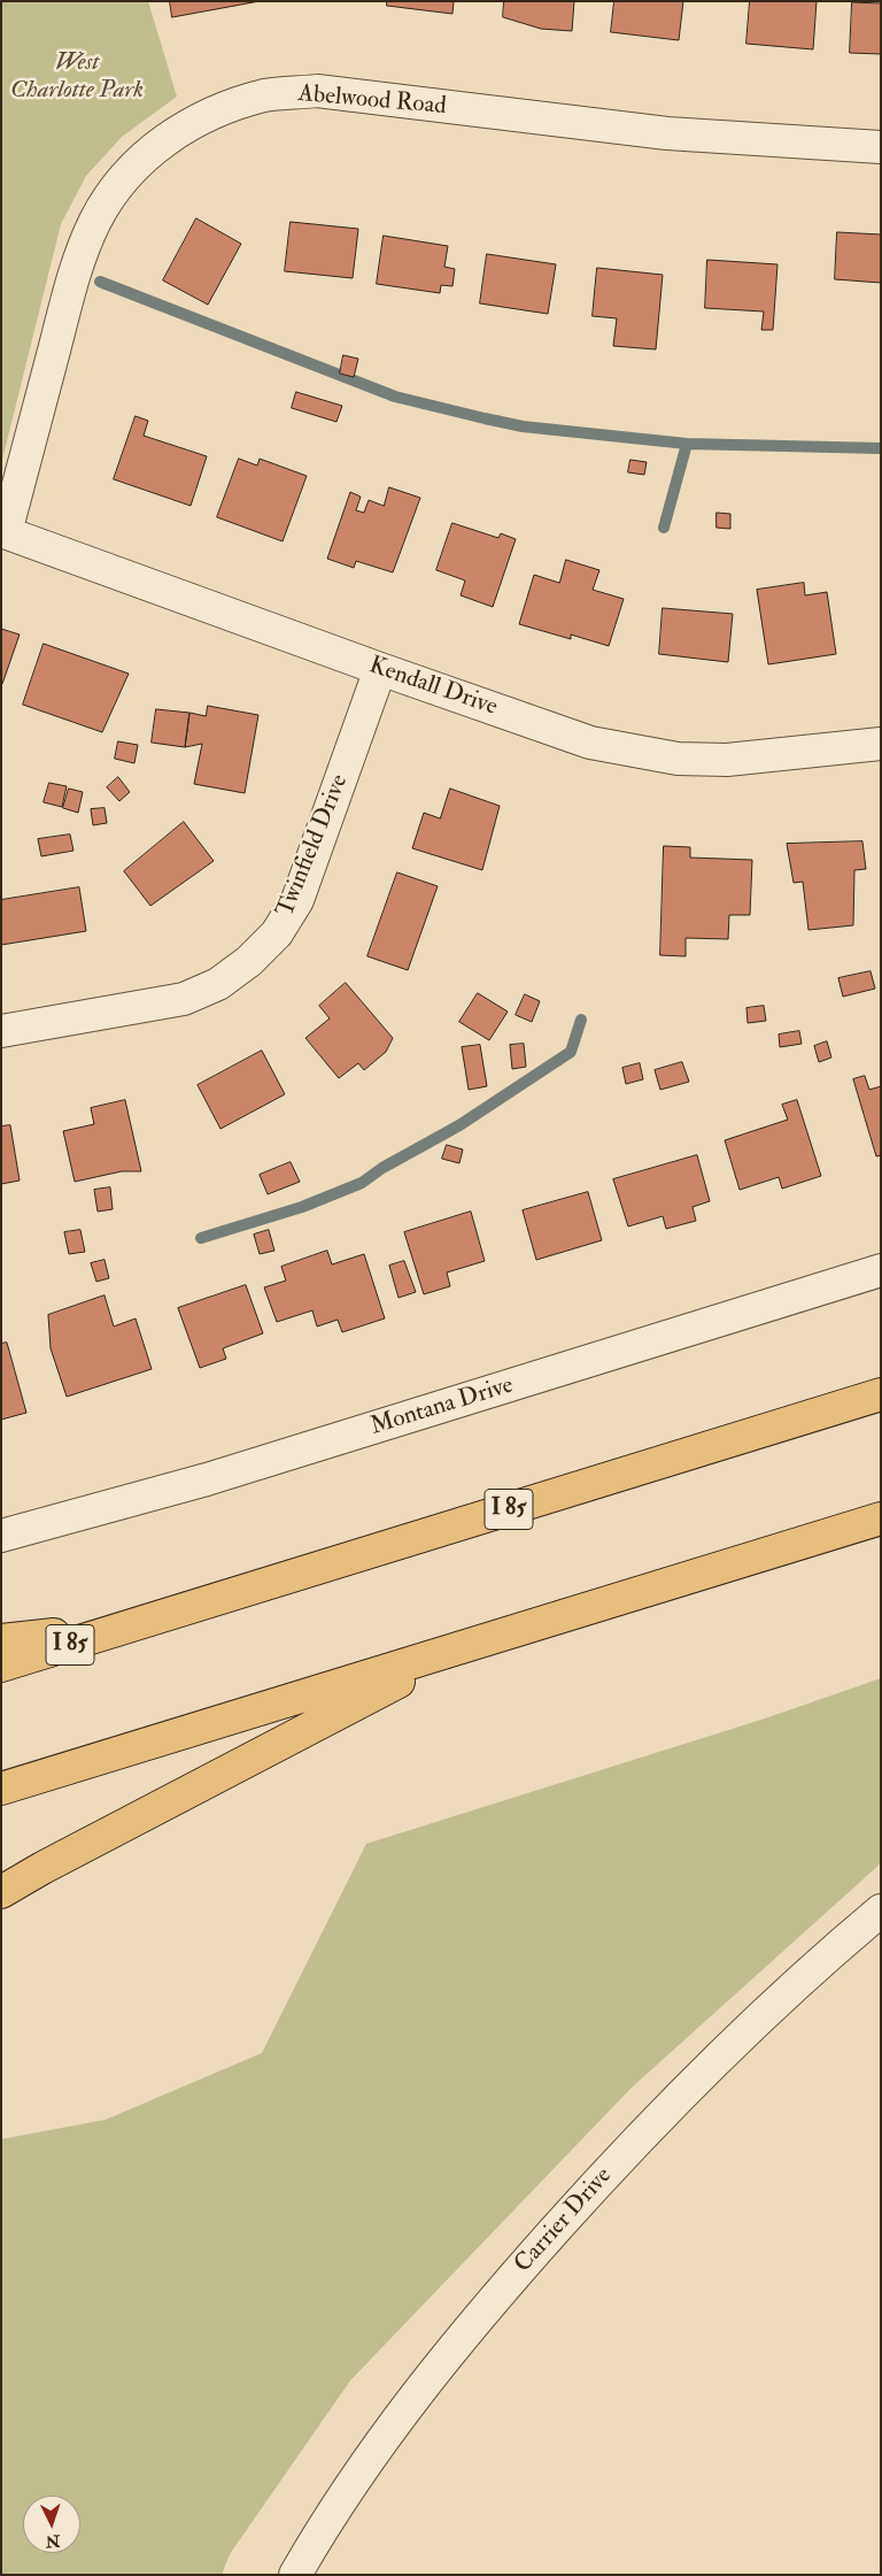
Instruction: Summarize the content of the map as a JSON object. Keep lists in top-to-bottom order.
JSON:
{
  "streets": {
    "highway": ["I 85"],
    "street": [
      "Abelwood Road",
      "Kendall Drive",
      "Twinfield Drive",
      "Montana Drive",
      "Carrier Drive"
    ]
  },
  "crossings": [
    ["Abelwood Road", "Kendall Drive"],
    ["Kendall Drive", "Twinfield Drive"]
  ],
  "parks": ["West Charlotte Park"],
  "north": "bottom"
}
